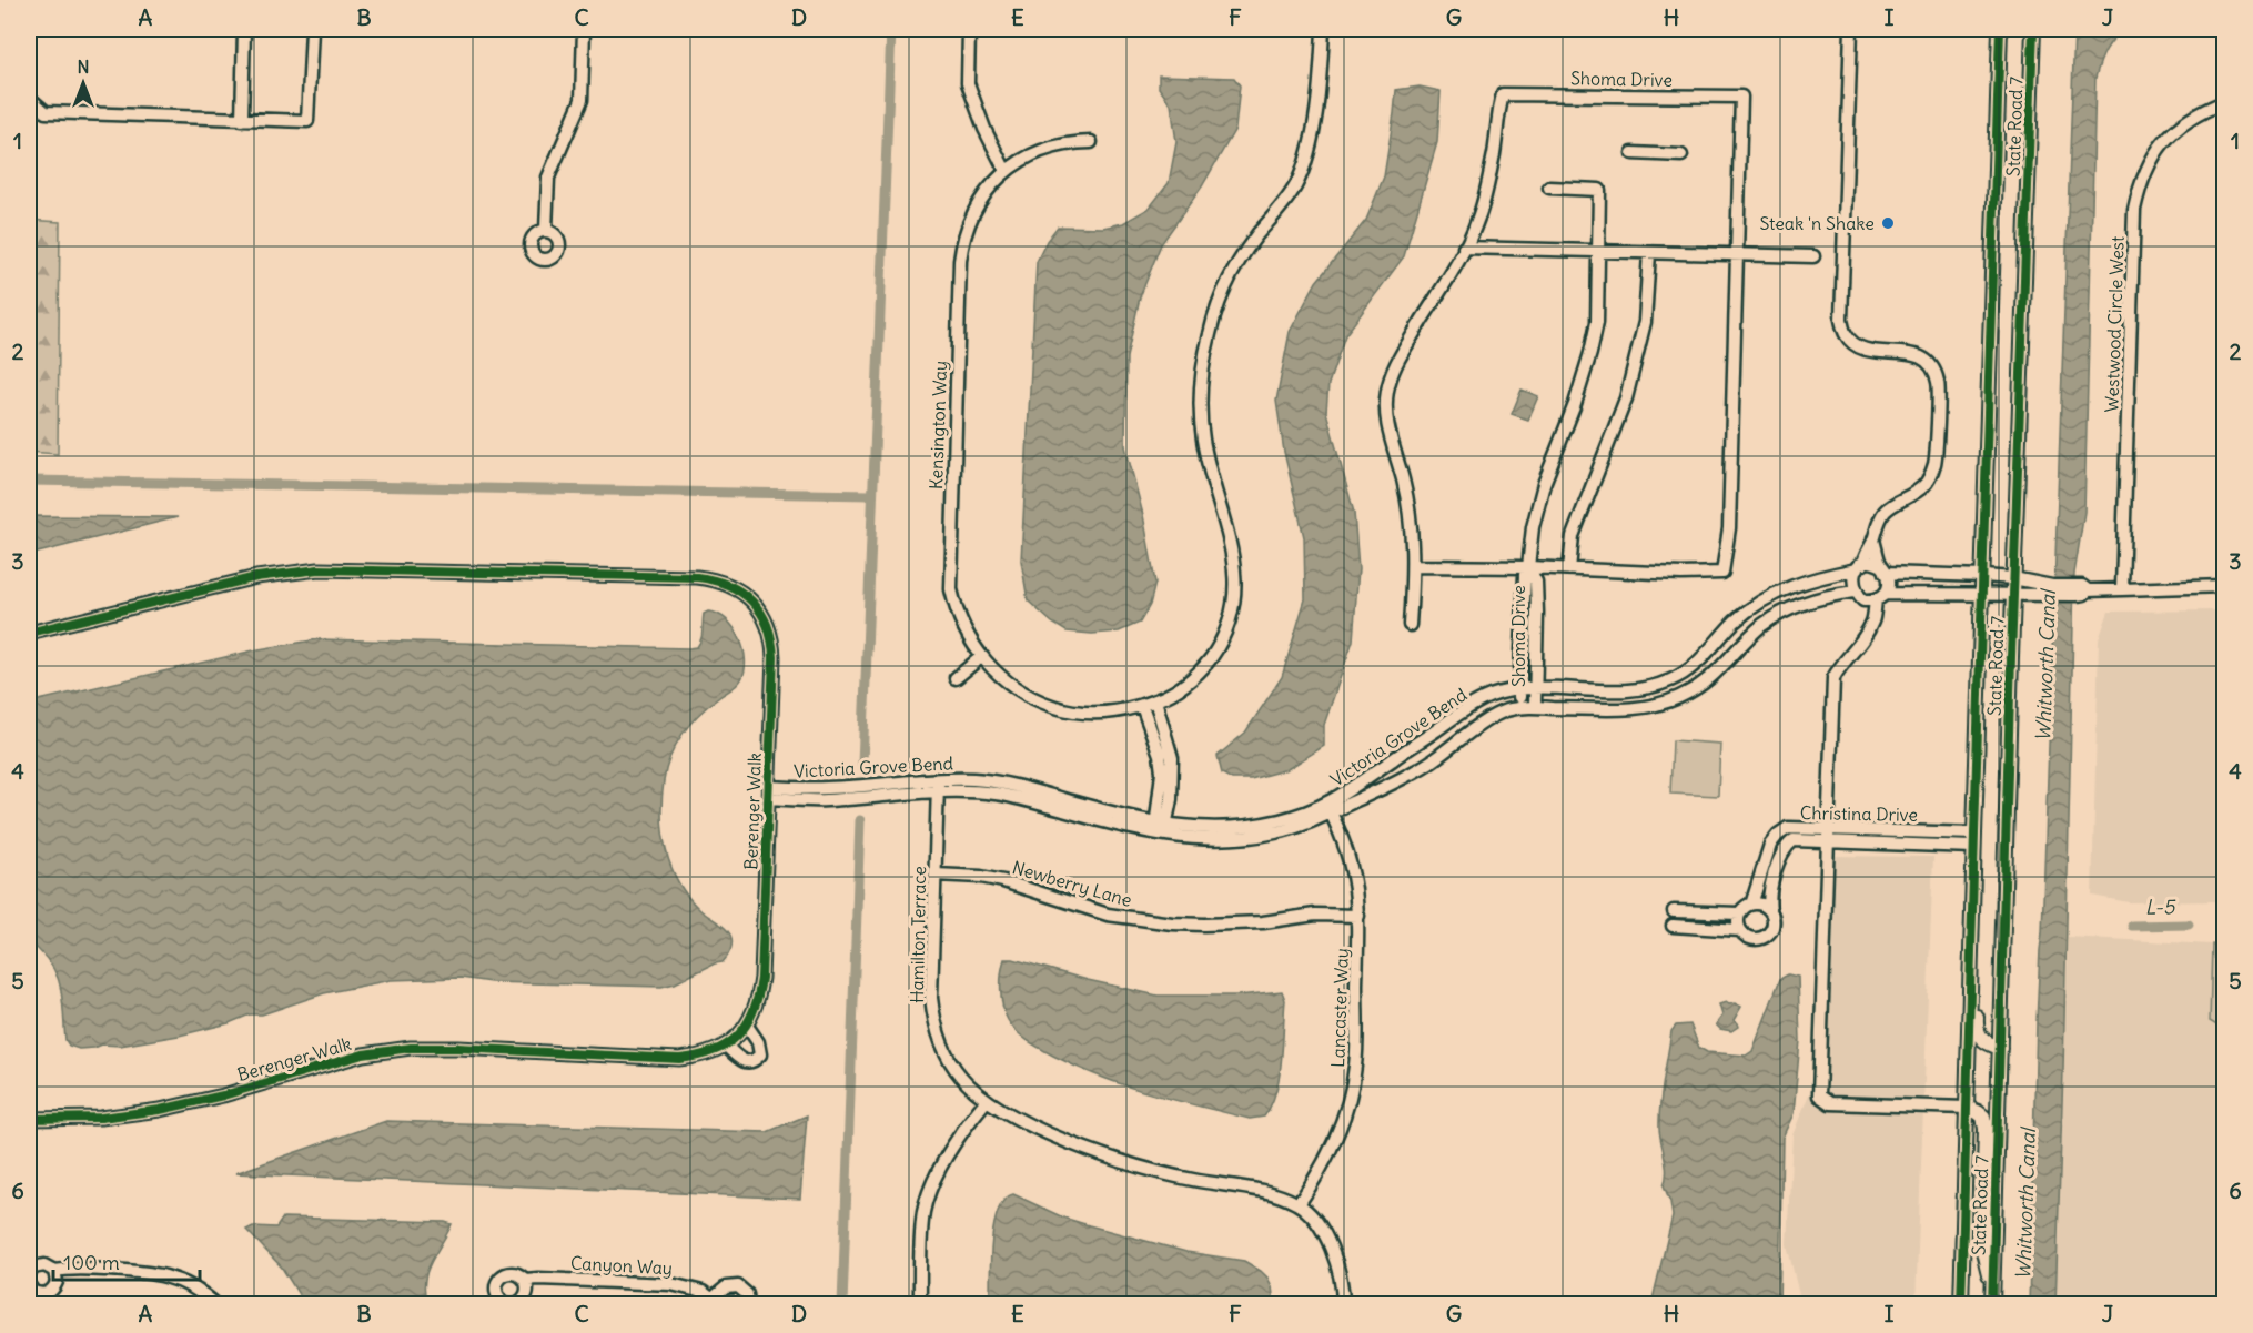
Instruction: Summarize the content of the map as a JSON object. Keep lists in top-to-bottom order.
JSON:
{
  "streets": {
    "main road": ["State Road 7"],
    "street": [
      "Shoma Drive",
      "Westwood Circle West",
      "Kensington Way",
      "Victoria Grove Bend",
      "Berenger Walk",
      "Christina Drive",
      "Newberry Lane",
      "Hamilton Terrace",
      "Lancaster Way",
      "Canyon Way"
    ]
  },
  "crossings": [
    ["Shoma Drive", "Victoria Grove Bend"],
    ["State Road 7", "Victoria Grove Bend"],
    ["State Road 7", "Christina Drive"],
    ["Victoria Grove Bend", "Berenger Walk"],
    ["Victoria Grove Bend", "Hamilton Terrace"],
    ["Victoria Grove Bend", "Lancaster Way"],
    ["Newberry Lane", "Hamilton Terrace"],
    ["Newberry Lane", "Lancaster Way"],
    ["Hamilton Terrace", "Lancaster Way"]
  ],
  "water": ["Whitworth Canal", "L-5"],
  "places": ["Steak 'n Shake"],
  "scale_bar": "100 m",
  "north": "top",
  "grid": {
    "columns": [
      "A",
      "B",
      "C",
      "D",
      "E",
      "F",
      "G",
      "H",
      "I",
      "J"
    ],
    "rows": [
      "1",
      "2",
      "3",
      "4",
      "5",
      "6"
    ]
  }
}
